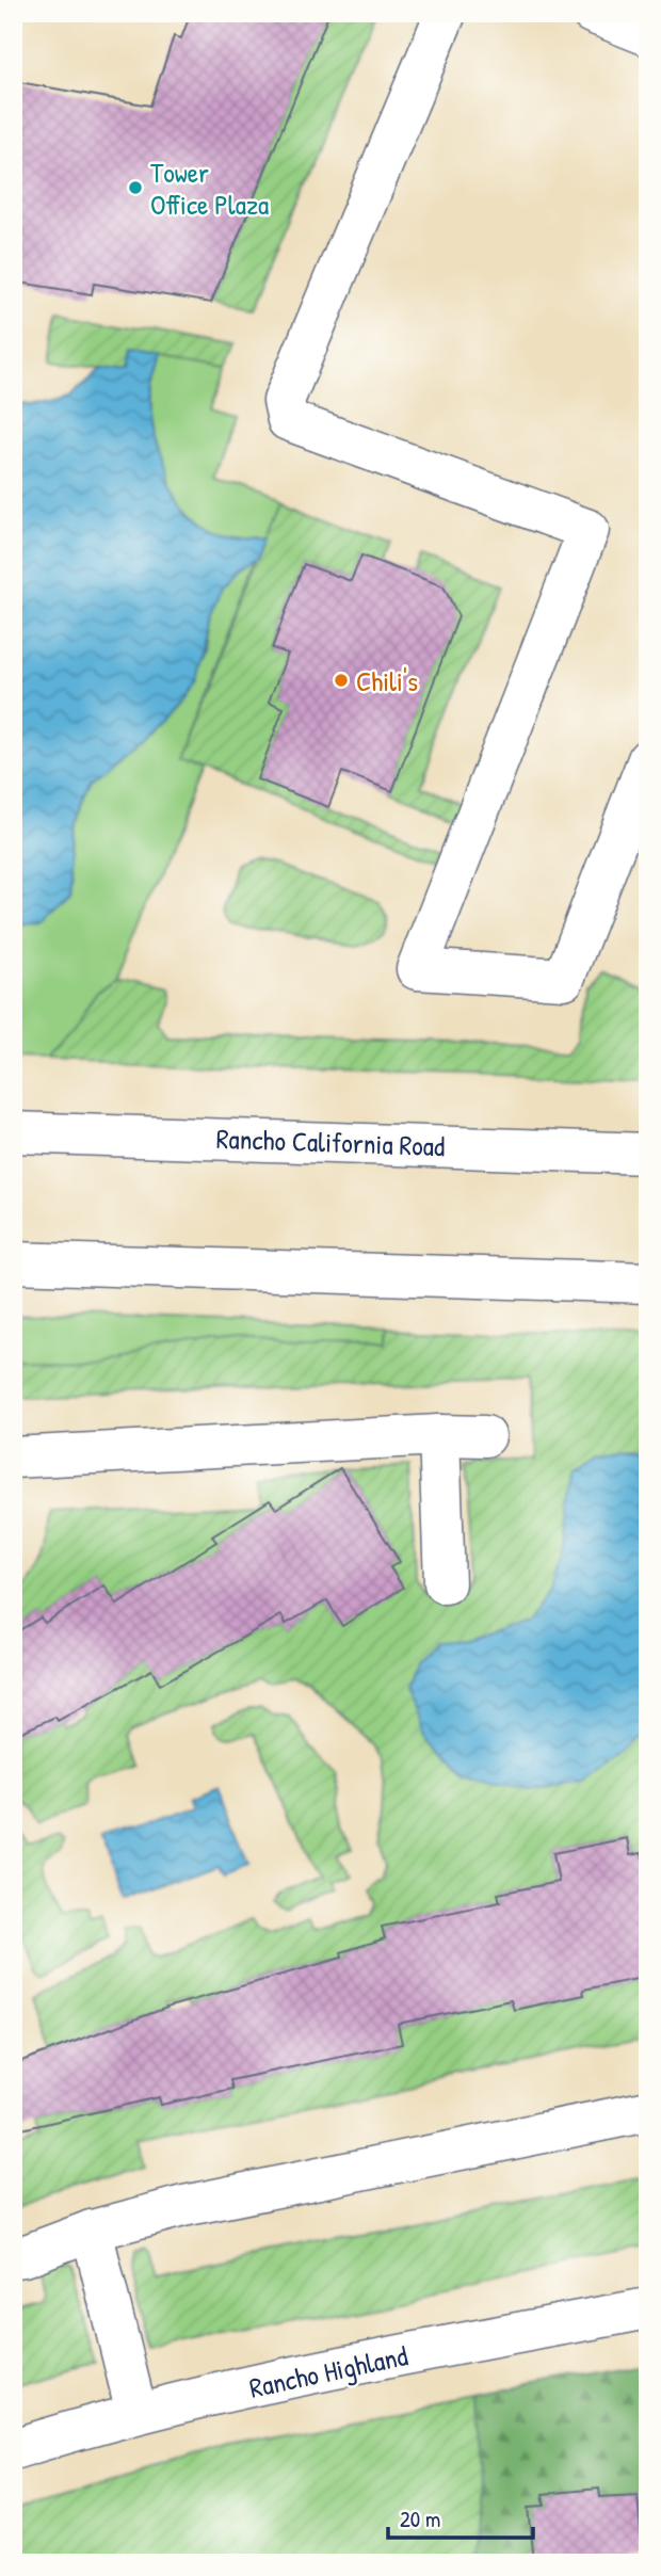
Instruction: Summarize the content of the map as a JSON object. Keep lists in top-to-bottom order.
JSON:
{
  "streets": {
    "main road": ["Rancho California Road", "Rancho Highland"]
  },
  "places": ["Tower Office Plaza", "Chili's"],
  "scale_bar": "20 m"
}
